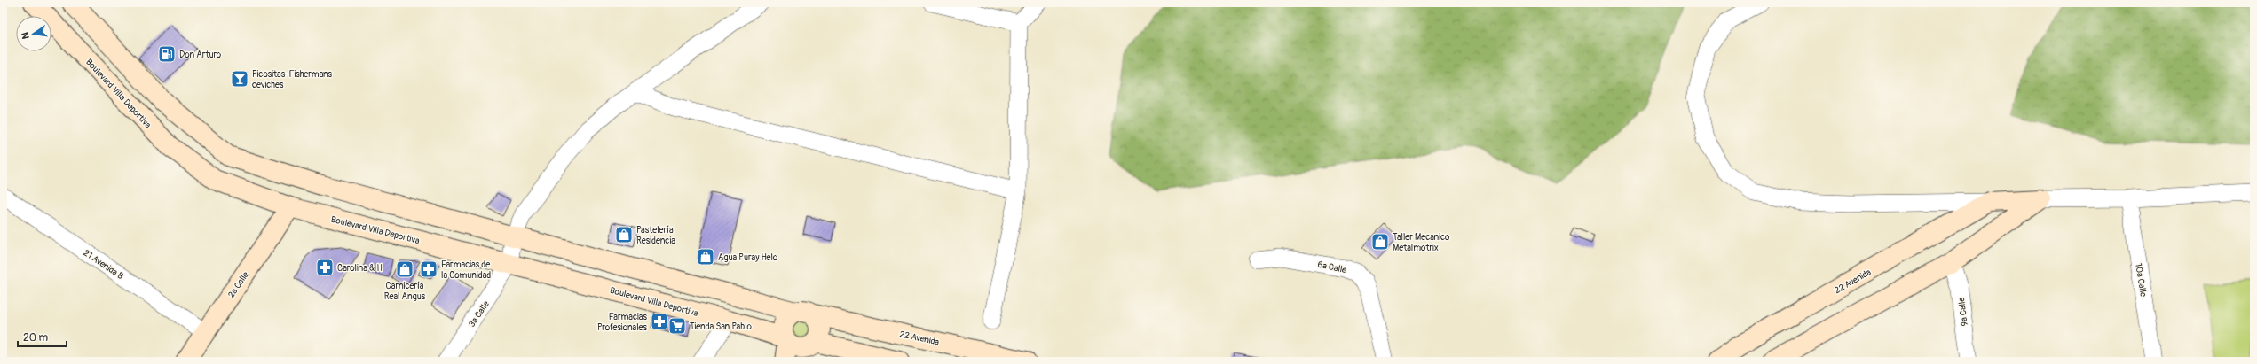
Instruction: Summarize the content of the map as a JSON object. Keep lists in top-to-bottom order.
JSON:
{
  "streets": {
    "main road": ["Boulevard Villa Deportiva", "22 Avenida", "2a Calle"],
    "street": [
      "21 Avenida B",
      "6a Calle",
      "10a Calle",
      "9a Calle",
      "3a Calle"
    ]
  },
  "crossings": [
    ["Boulevard Villa Deportiva", "22 Avenida"],
    ["Boulevard Villa Deportiva", "2a Calle"],
    ["Boulevard Villa Deportiva", "3a Calle"],
    ["21 Avenida B", "2a Calle"]
  ],
  "places": {
    "fuel station": ["Don Arturo"],
    "bar": ["Picositas-Fishermans ceviches"],
    "shop": [
      "Pastelería Residencia",
      "Taller Mecanico Metalmotrix",
      "Agua Puray Helo",
      "Carnicería Real Angus"
    ],
    "pharmacy": ["Carolina & H", "Farmacias de la Comunidad", "Farmacias Profesionales"],
    "supermarket": ["Tienda San Pablo"]
  },
  "scale_bar": "20 m",
  "north": "left"
}
